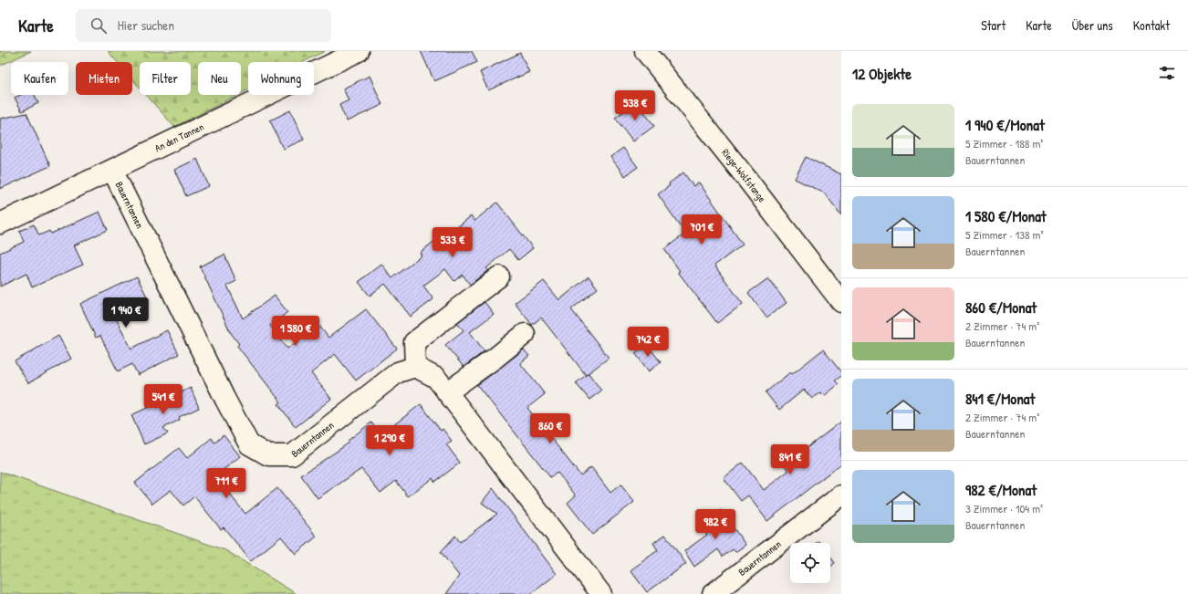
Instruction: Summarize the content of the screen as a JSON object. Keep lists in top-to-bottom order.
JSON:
{
  "streets": {
    "street": ["An den Tannen", "Riege-Wolfstange", "Bauerntannen"]
  },
  "crossings": [
    ["An den Tannen", "Bauerntannen"]
  ],
  "page": {
    "header": "Karte",
    "search": "Hier suchen",
    "nav": [
      "Start",
      "Karte",
      "Über uns",
      "Kontakt"
    ],
    "heading": "12 Objekte",
    "chip": [
      "Kaufen",
      "Mieten",
      "Filter",
      "Neu",
      "Wohnung"
    ],
    "price": [
      "538 €",
      "701 €",
      "533 €",
      "1 940 €",
      "1 580 €",
      "742 €",
      "541 €",
      "860 €",
      "1 290 €",
      "841 €",
      "711 €",
      "982 €"
    ],
    "list": [
      {
        "name": "1 940 €/Monat",
        "note": "5 Zimmer · 188 m² · Bauerntannen"
      },
      {
        "name": "1 580 €/Monat",
        "note": "5 Zimmer · 138 m² · Bauerntannen"
      },
      {
        "name": "860 €/Monat",
        "note": "2 Zimmer · 74 m² · Bauerntannen"
      },
      {
        "name": "841 €/Monat",
        "note": "2 Zimmer · 74 m² · Bauerntannen"
      },
      {
        "name": "982 €/Monat",
        "note": "3 Zimmer · 104 m² · Bauerntannen"
      }
    ]
  }
}
